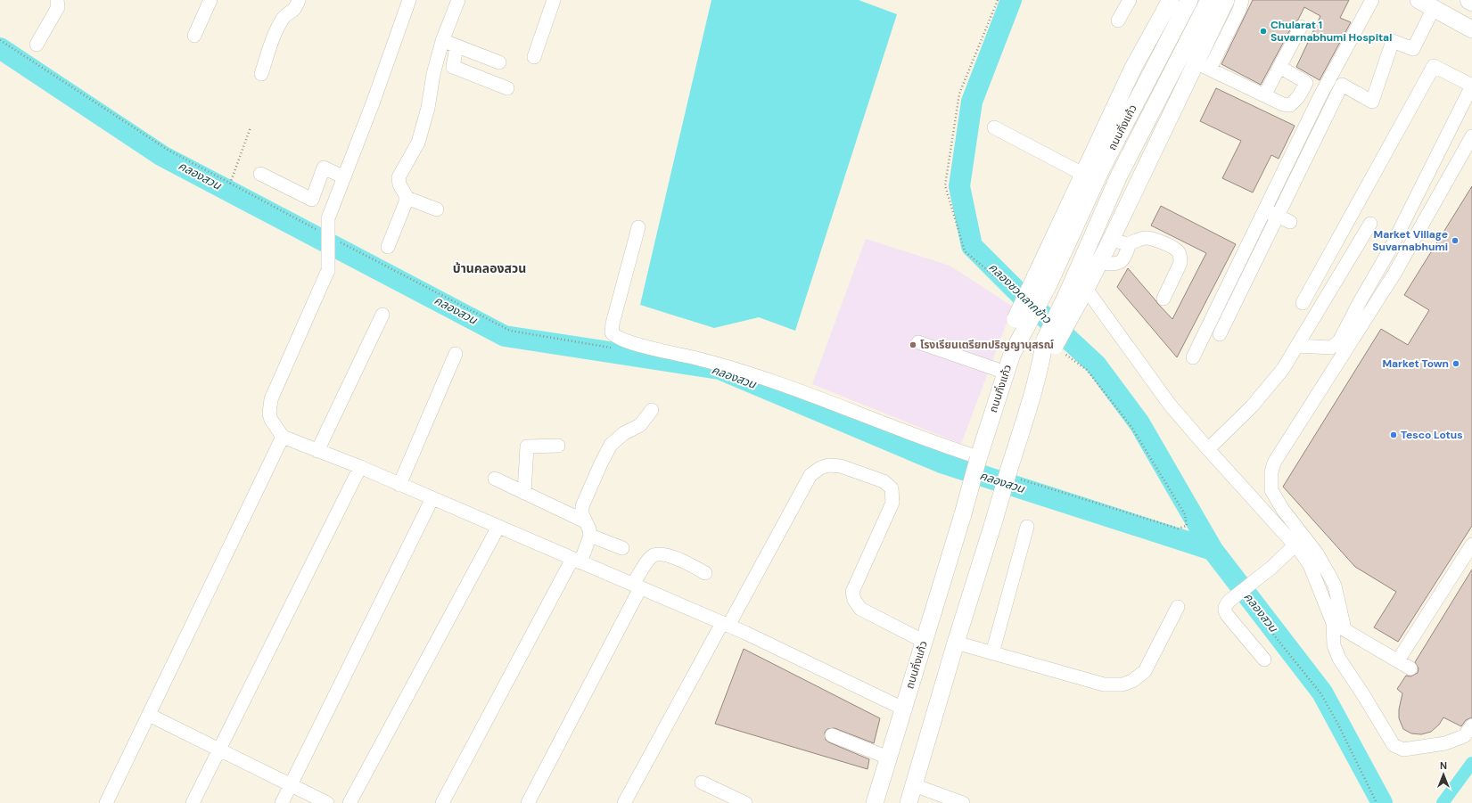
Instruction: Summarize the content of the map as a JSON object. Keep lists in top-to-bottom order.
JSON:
{
  "streets": {
    "main road": ["ถนนกิ่งแก้ว"]
  },
  "districts": ["บ้านคลองสวน"],
  "water": ["คลองสวน", "คลองชวดลากข้าว"],
  "places": [
    "Chularat 1 Suvarnabhumi Hospital",
    "Market Village Suvarnabhumi",
    "โรงเรียนเตรียทปริญญานุสรณ์",
    "Market Town",
    "Tesco Lotus"
  ],
  "north": "top"
}
